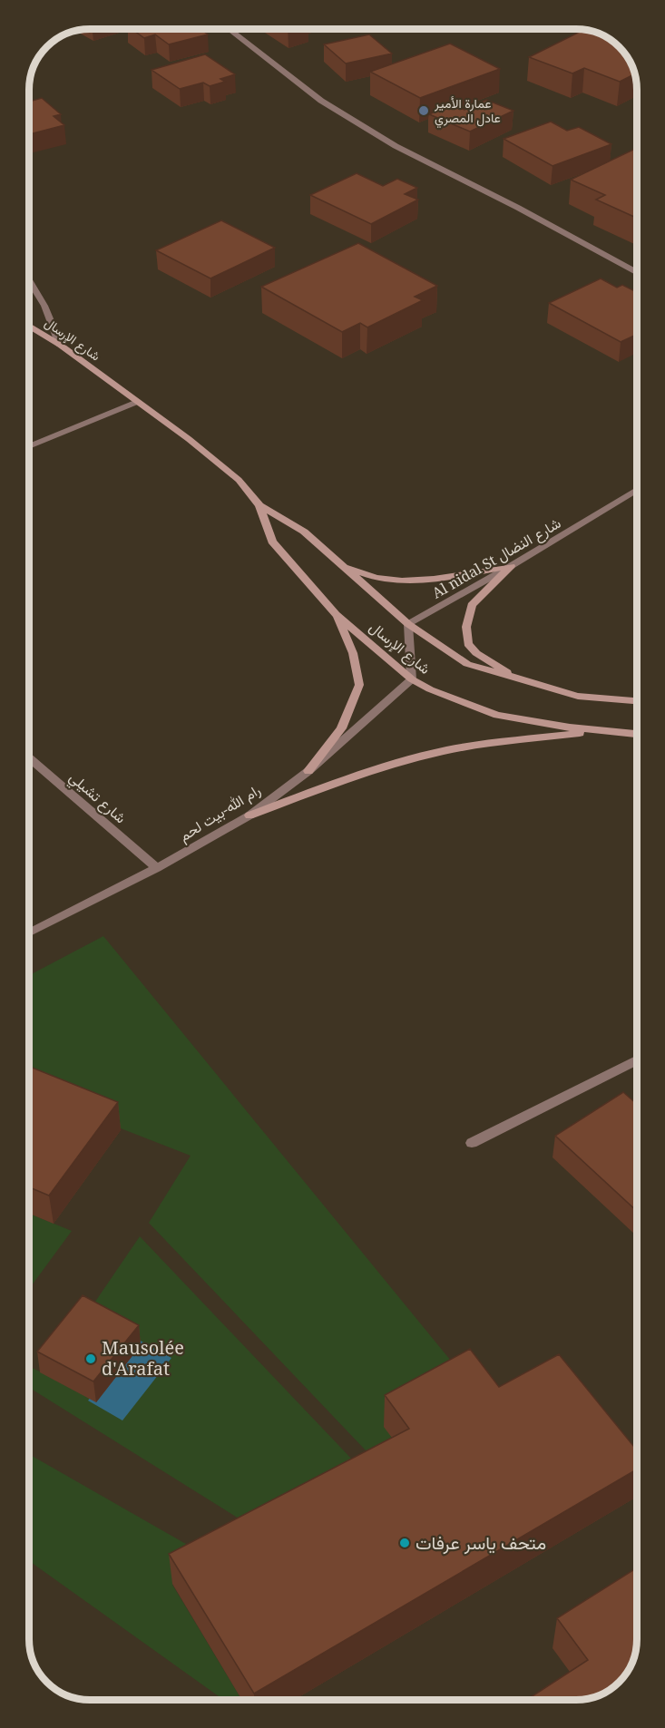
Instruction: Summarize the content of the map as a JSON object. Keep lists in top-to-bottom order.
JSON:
{
  "streets": {
    "main road": ["شارع الإرسال"],
    "street": ["Al nidal St شارع النضال", "شارع تشيلي", "رام الله-بيت لحم"]
  },
  "crossings": [
    ["شارع الإرسال", "Al nidal St شارع النضال"],
    ["شارع الإرسال", "رام الله-بيت لحم"],
    ["شارع تشيلي", "رام الله-بيت لحم"]
  ],
  "places": ["عمارة الأمير عادل المصري", "Mausolée d'Arafat", "متحف ياسر عرفات"]
}
